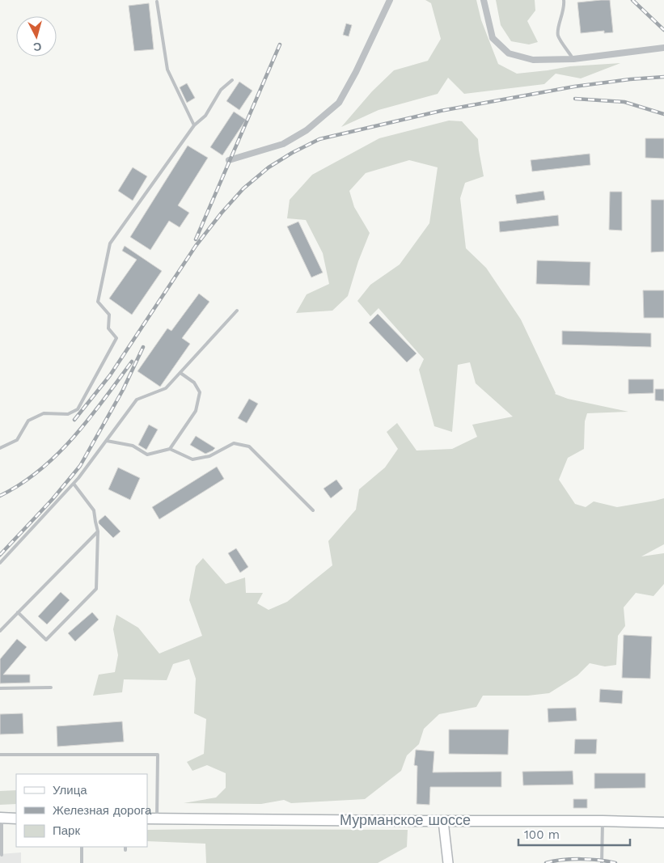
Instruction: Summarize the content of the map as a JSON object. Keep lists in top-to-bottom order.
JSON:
{
  "streets": {
    "main road": ["Мурманское шоссе"]
  },
  "legend": ["Улица", "Железная дорога", "Парк"],
  "scale_bar": "100 m",
  "north": "bottom"
}
